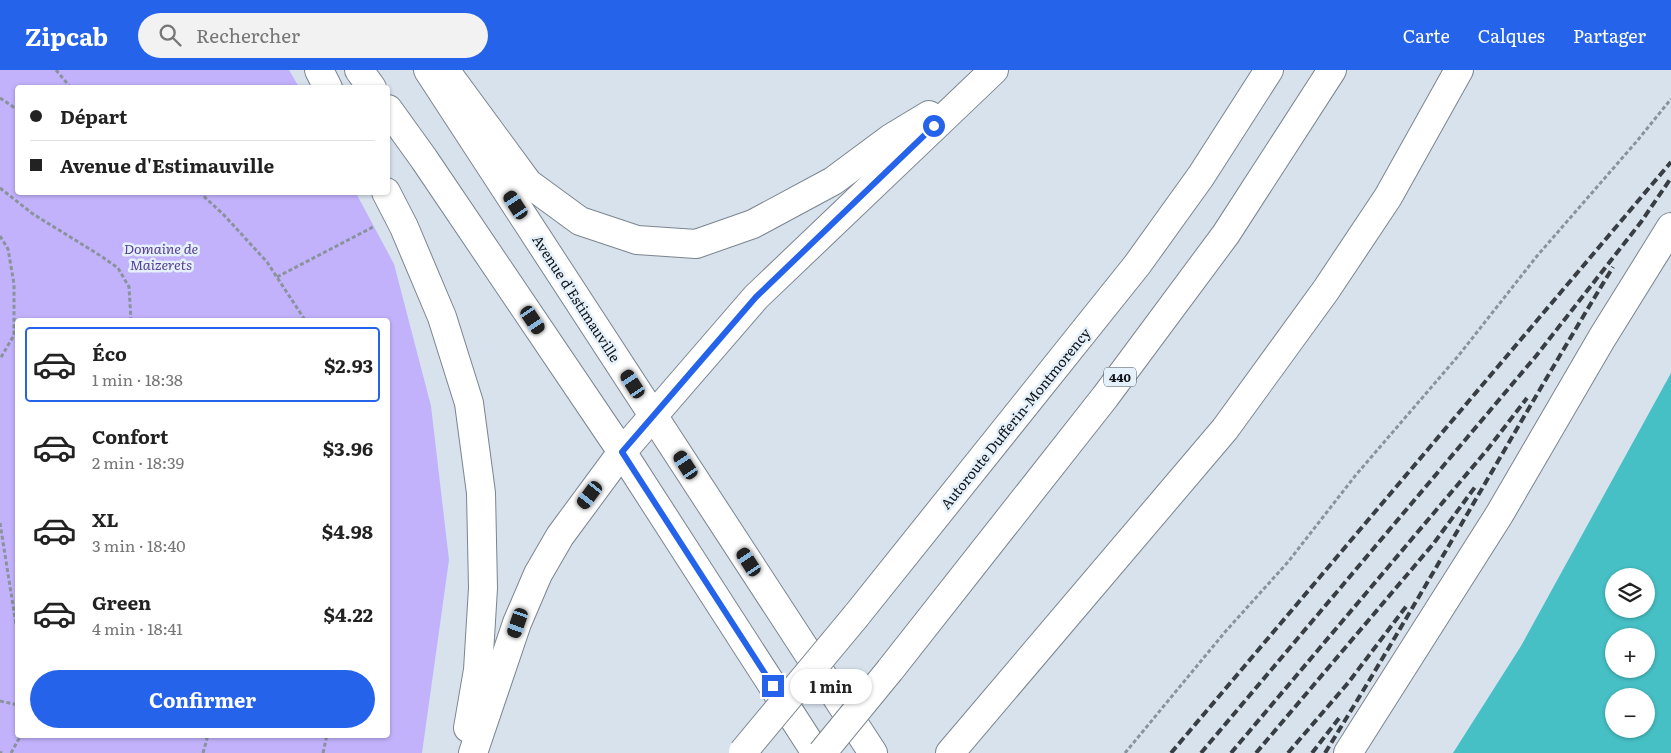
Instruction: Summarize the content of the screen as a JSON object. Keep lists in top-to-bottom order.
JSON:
{
  "streets": {
    "main road": ["Avenue d'Estimauville", "440", "Autoroute Dufferin-Montmorency"]
  },
  "parks": ["Domaine de Maizerets"],
  "page": {
    "header": "Zipcab",
    "search": "Rechercher",
    "nav": ["Carte", "Calques", "Partager"],
    "banner": ["Départ", "Avenue d'Estimauville"],
    "list": [
      {
        "name": "Éco",
        "note": "1 min · 18:38",
        "value": "$2.93"
      },
      {
        "name": "Confort",
        "note": "2 min · 18:39",
        "value": "$3.96"
      },
      {
        "name": "XL",
        "note": "3 min · 18:40",
        "value": "$4.98"
      },
      {
        "name": "Green",
        "note": "4 min · 18:41",
        "value": "$4.22"
      }
    ],
    "map_buttons": ["+", "−"],
    "buttons": "Confirmer",
    "bubble": "1 min"
  }
}
